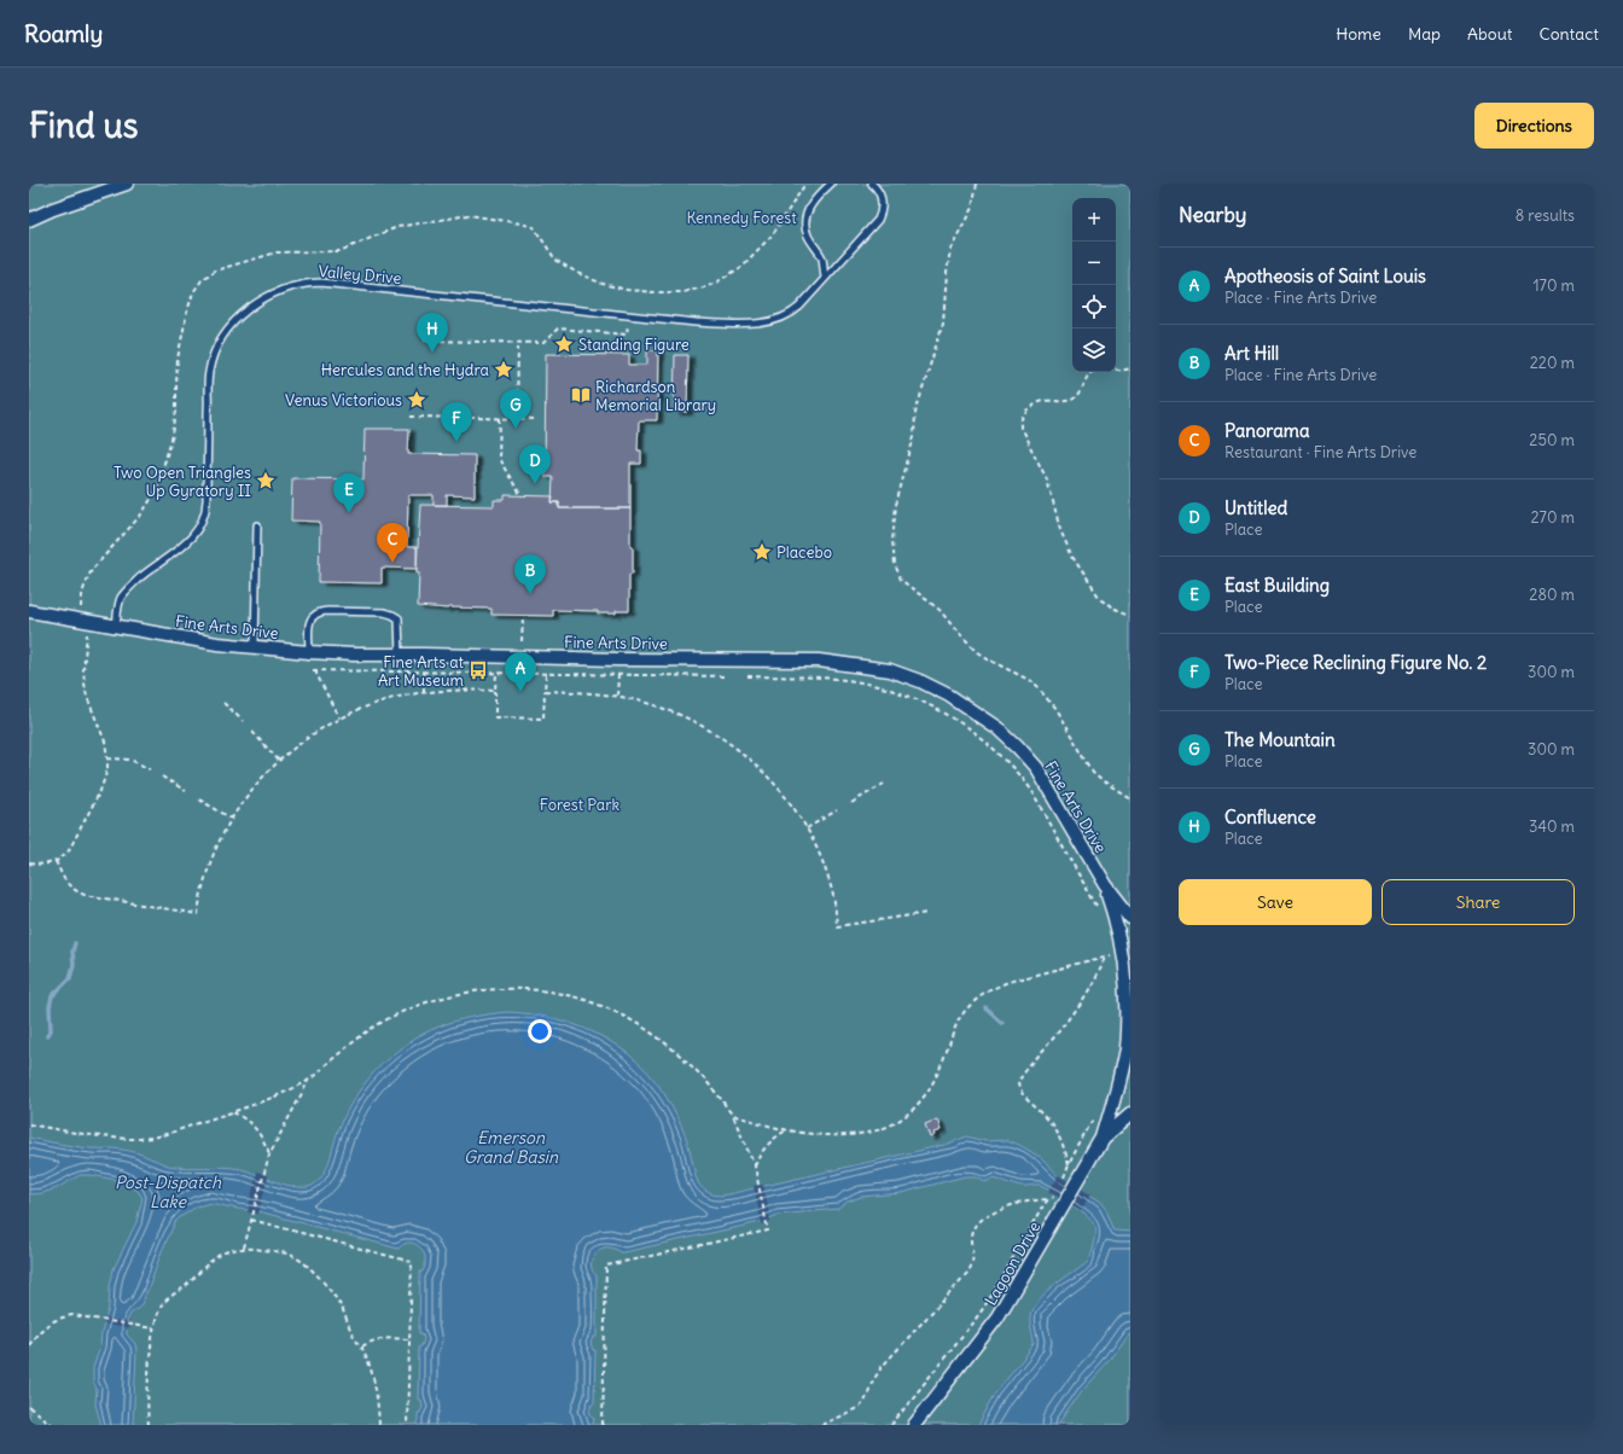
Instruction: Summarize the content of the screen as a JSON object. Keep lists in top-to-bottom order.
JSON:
{
  "streets": {
    "street": ["Fine Arts Drive", "Lagoon Drive"],
    "lane": ["Valley Drive"]
  },
  "crossings": [
    ["Valley Drive", "Fine Arts Drive"],
    ["Fine Arts Drive", "Lagoon Drive"]
  ],
  "water": ["Emerson Grand Basin", "Post-Dispatch Lake"],
  "parks": ["Kennedy Forest", "Forest Park"],
  "places": {
    "place": [
      "Standing Figure",
      "Hercules and the Hydra",
      "Venus Victorious",
      "Two Open Triangles Up Gyratory II",
      "Placebo"
    ],
    "library": ["Richardson Memorial Library"],
    "bus stop": ["Fine Arts at Art Museum"]
  },
  "page": {
    "header": "Roamly",
    "nav": [
      "Home",
      "Map",
      "About",
      "Contact"
    ],
    "buttons": [
      "Directions",
      ["Save", "Share"]
    ],
    "title": "Find us",
    "heading": ["Nearby", "8 results"],
    "map_buttons": ["+", "−"],
    "list": [
      {
        "mark": "A",
        "name": "Apotheosis of Saint Louis",
        "note": "Place · Fine Arts Drive",
        "value": "170 m"
      },
      {
        "mark": "B",
        "name": "Art Hill",
        "note": "Place · Fine Arts Drive",
        "value": "220 m"
      },
      {
        "mark": "C",
        "name": "Panorama",
        "note": "Restaurant · Fine Arts Drive",
        "value": "250 m"
      },
      {
        "mark": "D",
        "name": "Untitled",
        "note": "Place",
        "value": "270 m"
      },
      {
        "mark": "E",
        "name": "East Building",
        "note": "Place",
        "value": "280 m"
      },
      {
        "mark": "F",
        "name": "Two-Piece Reclining Figure No. 2",
        "note": "Place",
        "value": "300 m"
      },
      {
        "mark": "G",
        "name": "The Mountain",
        "note": "Place",
        "value": "300 m"
      },
      {
        "mark": "H",
        "name": "Confluence",
        "note": "Place",
        "value": "340 m"
      }
    ],
    "pins": [
      "H",
      "G",
      "F",
      "D",
      "E",
      "C",
      "B",
      "A"
    ]
  }
}
